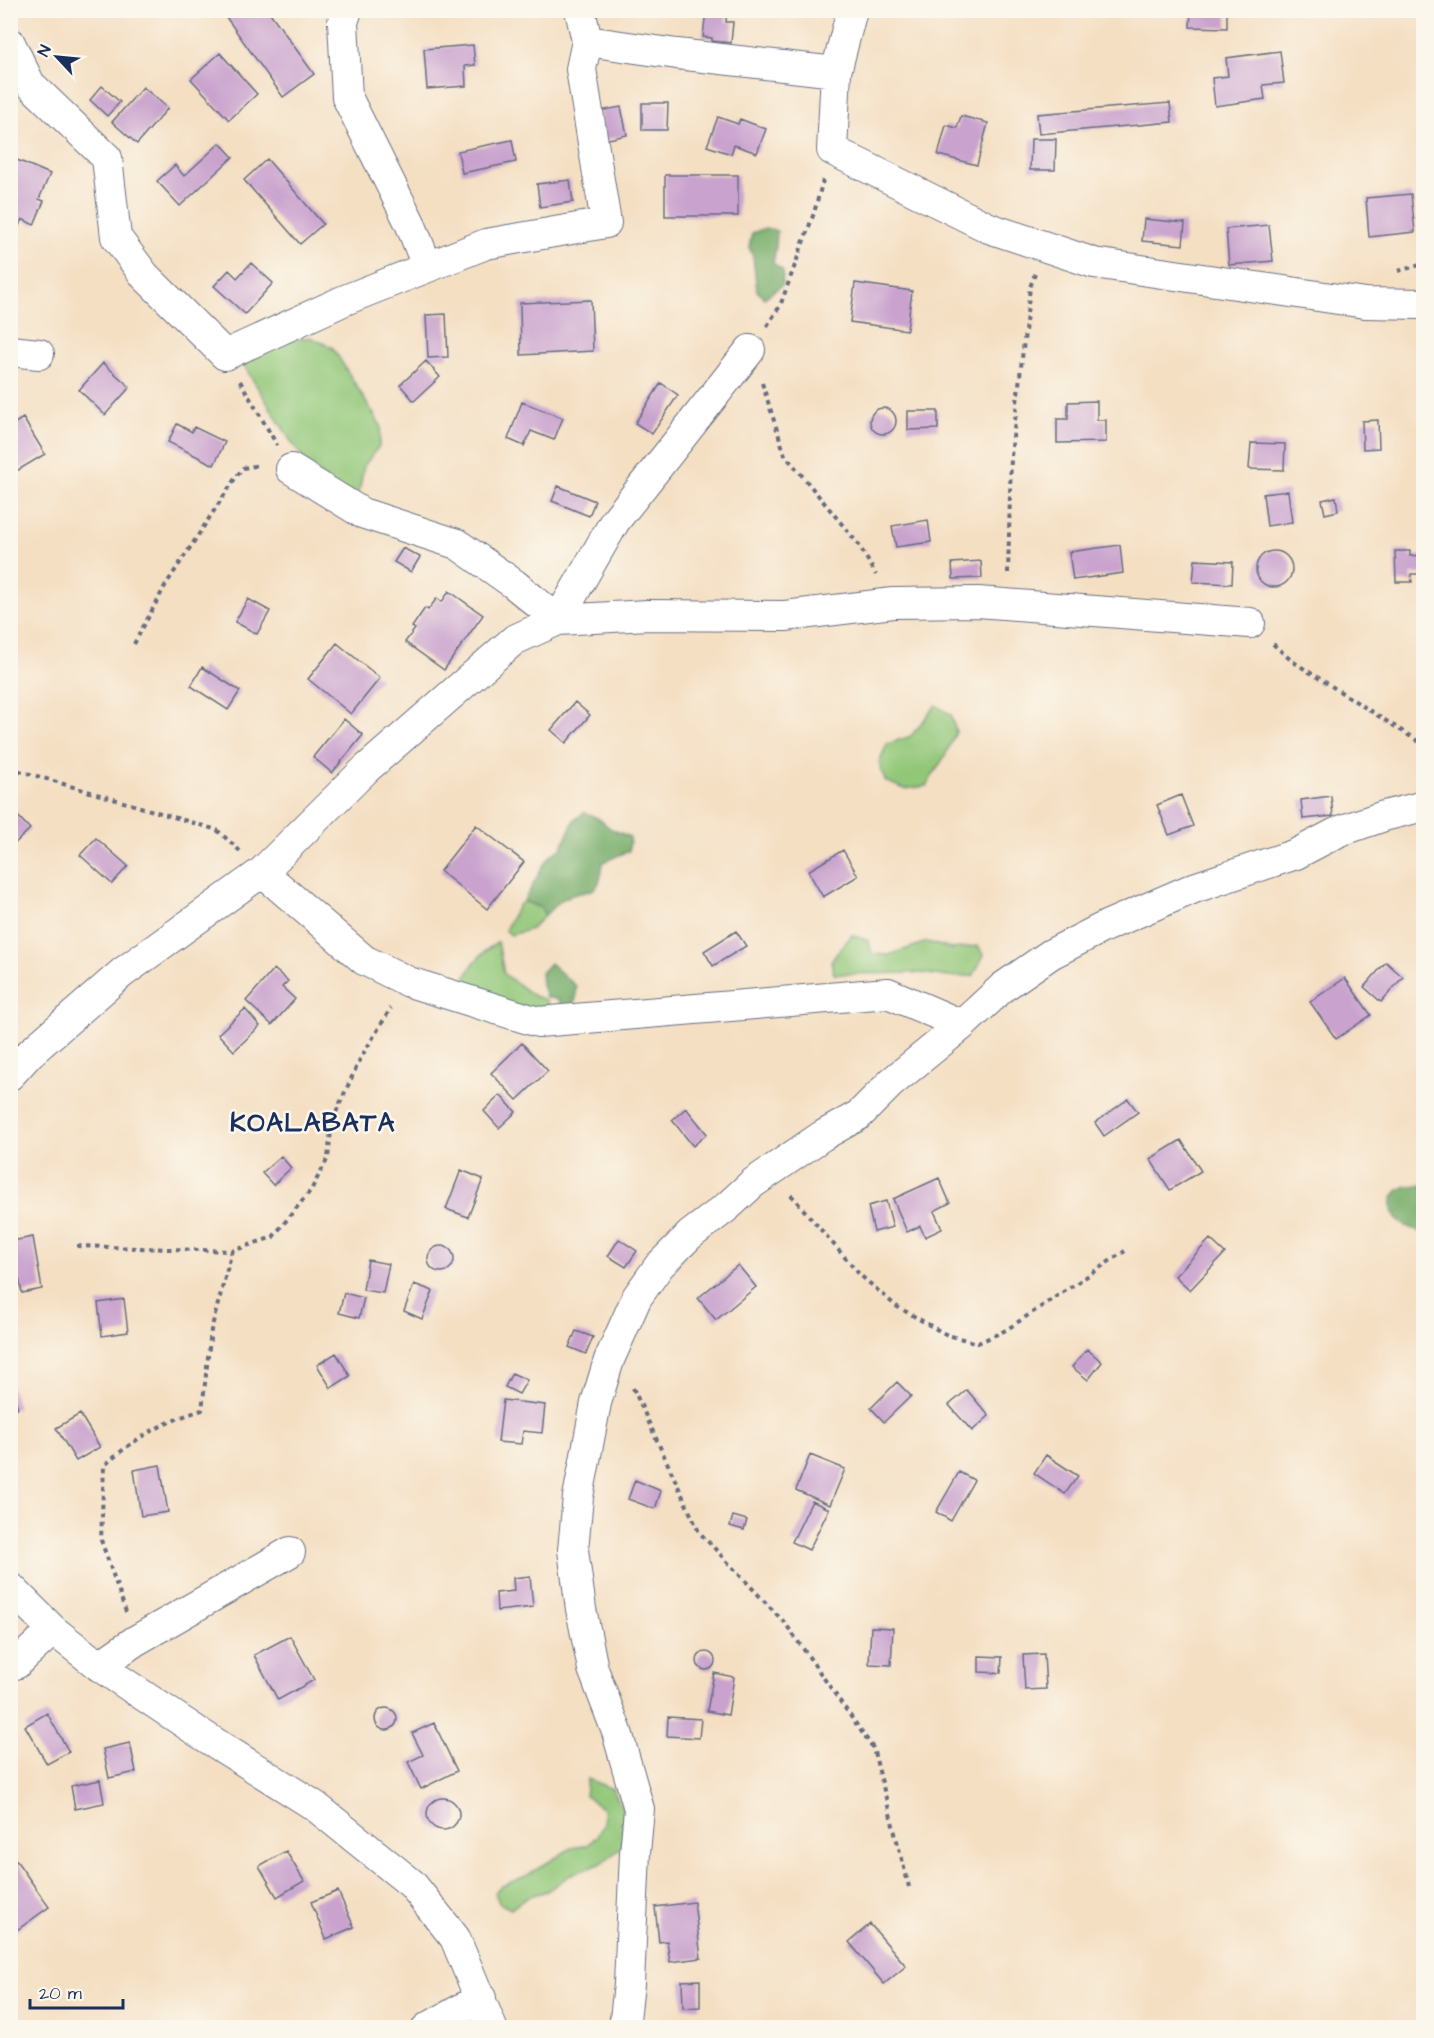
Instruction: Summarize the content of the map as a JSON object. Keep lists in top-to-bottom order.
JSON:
{
  "districts": ["KOALABATA"],
  "scale_bar": "20 m",
  "north": "top left"
}
